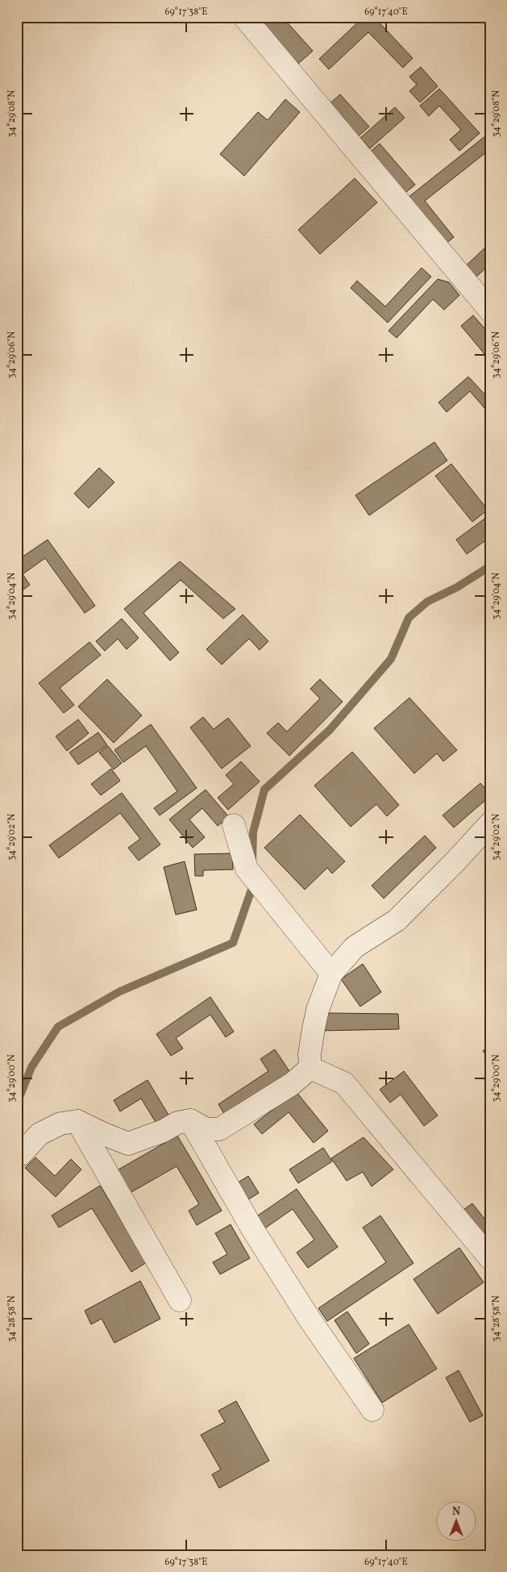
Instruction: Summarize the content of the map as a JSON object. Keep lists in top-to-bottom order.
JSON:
{
  "north": "top",
  "coordinates": [
    "69°17'38\"E",
    "69°17'40\"E",
    "34°29'08\"N",
    "34°29'06\"N",
    "34°29'04\"N",
    "34°29'02\"N",
    "34°29'00\"N",
    "34°28'58\"N"
  ]
}
